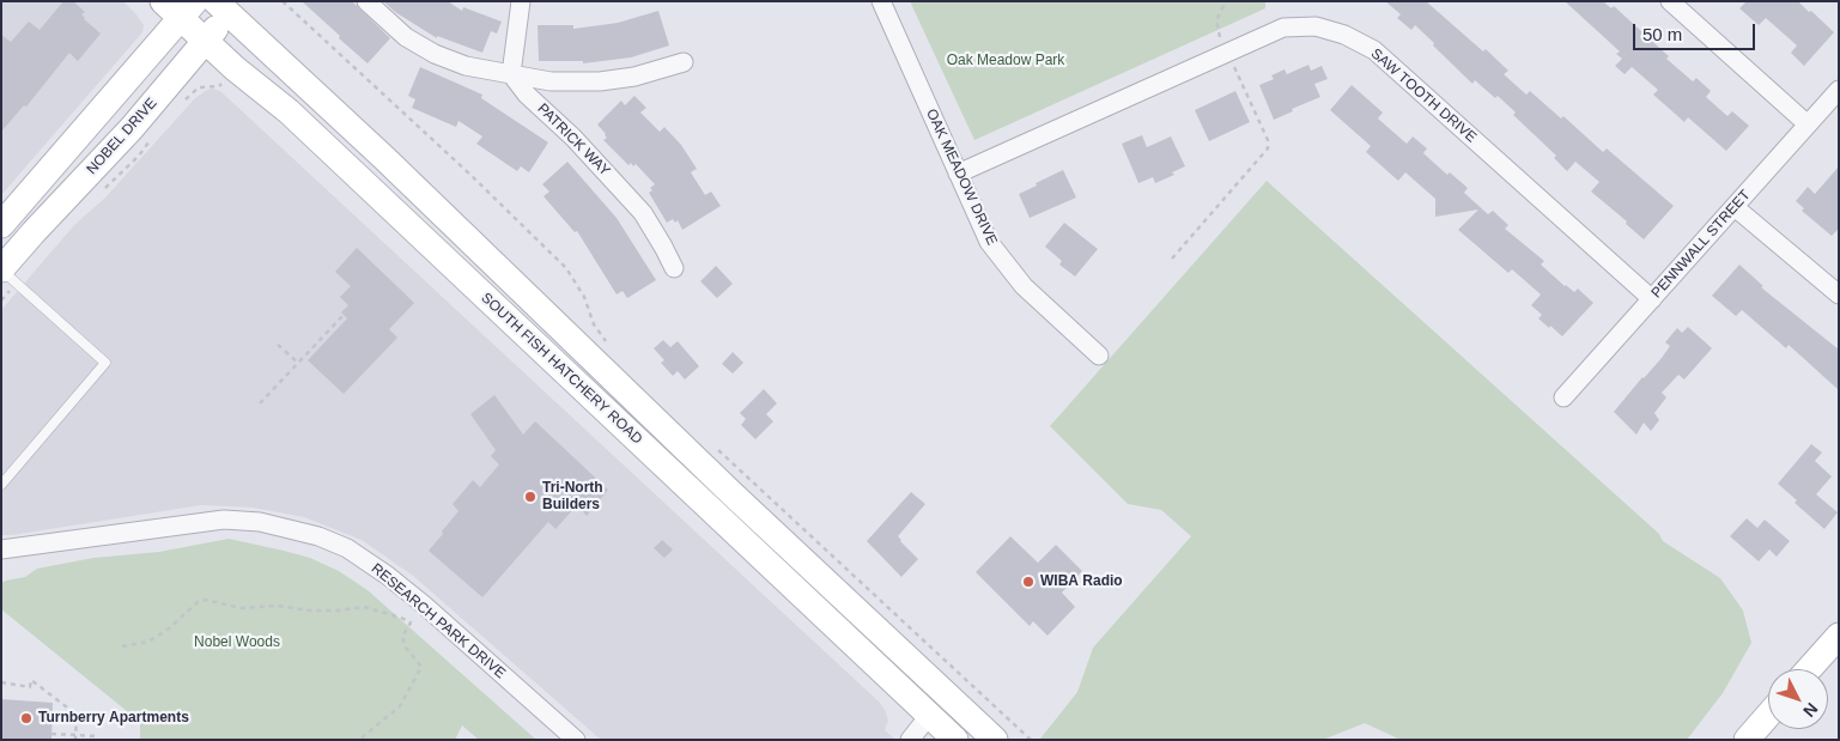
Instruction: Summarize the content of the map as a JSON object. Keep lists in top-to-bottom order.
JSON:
{
  "streets": {
    "main road": ["NOBEL DRIVE", "SOUTH FISH HATCHERY ROAD"],
    "street": [
      "SAW TOOTH DRIVE",
      "PATRICK WAY",
      "OAK MEADOW DRIVE",
      "PENNWALL STREET",
      "RESEARCH PARK DRIVE"
    ]
  },
  "crossings": [
    ["SAW TOOTH DRIVE", "OAK MEADOW DRIVE"],
    ["SAW TOOTH DRIVE", "PENNWALL STREET"],
    ["NOBEL DRIVE", "SOUTH FISH HATCHERY ROAD"]
  ],
  "parks": ["Oak Meadow Park", "Nobel Woods"],
  "places": ["Tri-North Builders", "WIBA Radio", "Turnberry Apartments"],
  "scale_bar": "50 m",
  "north": "bottom right"
}
